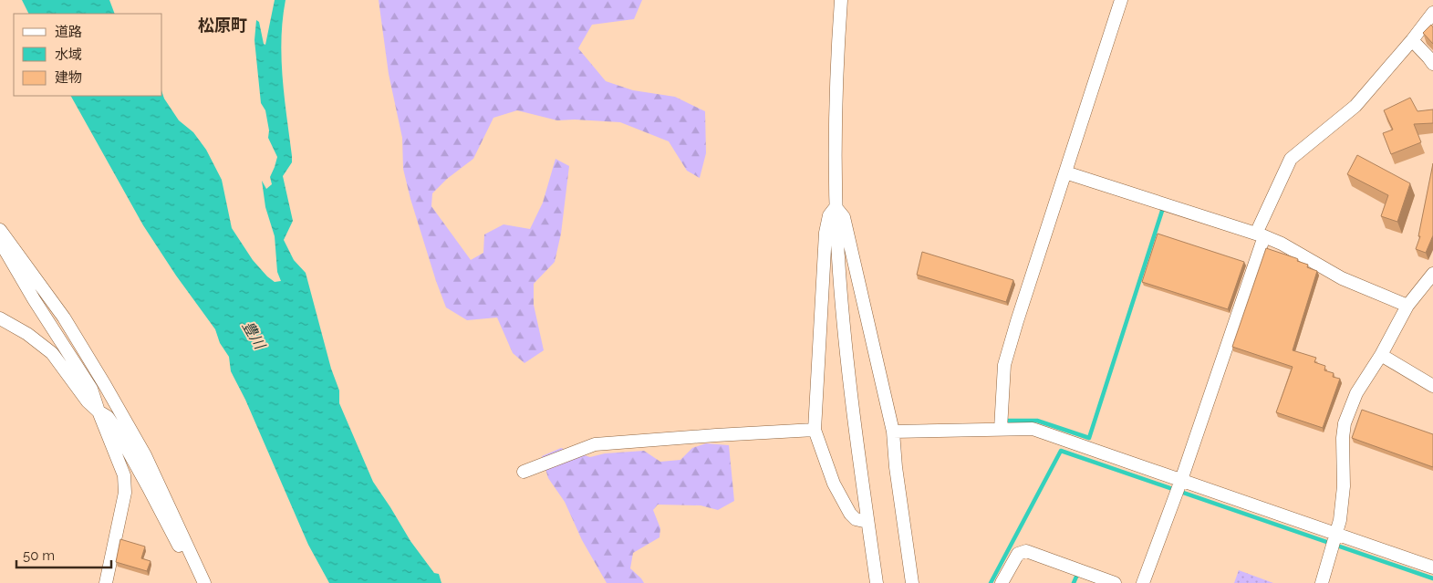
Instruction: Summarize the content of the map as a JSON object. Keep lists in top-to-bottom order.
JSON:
{
  "districts": ["松原町"],
  "water": ["豊川"],
  "legend": ["道路", "水域", "建物"],
  "scale_bar": "50 m"
}
